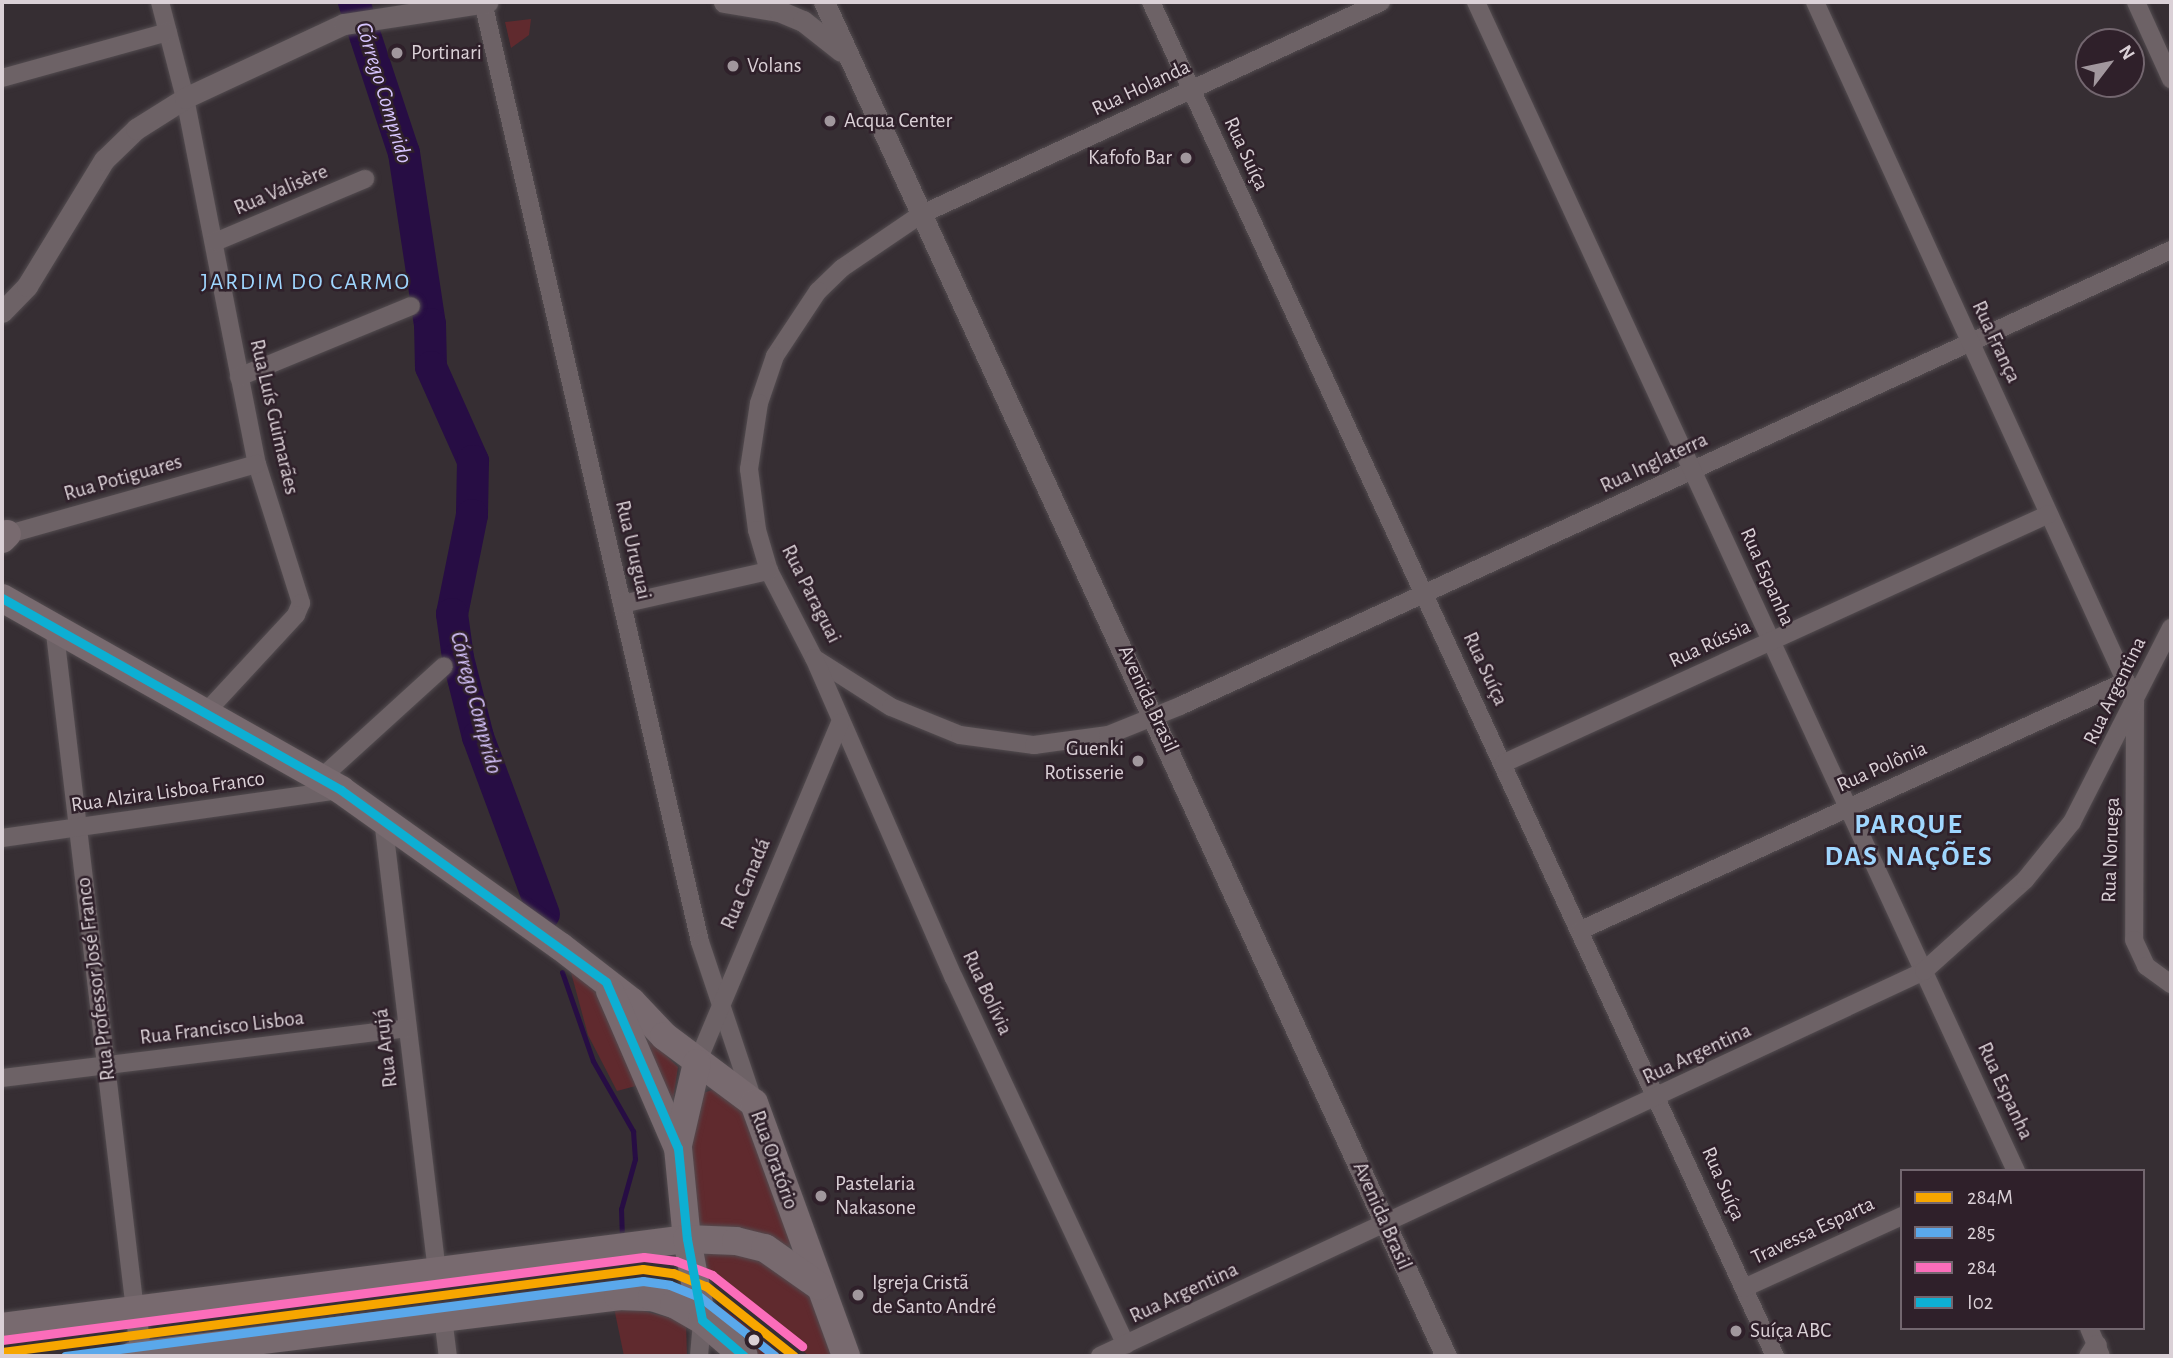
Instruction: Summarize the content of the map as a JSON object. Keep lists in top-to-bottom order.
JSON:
{
  "streets": {
    "main road": ["Rua Oratório"],
    "street": [
      "Rua Holanda",
      "Rua Suíça",
      "Rua Valisère",
      "Rua França",
      "Rua Luís Guimarães",
      "Rua Inglaterra",
      "Rua Potiguares",
      "Rua Uruguai",
      "Rua Espanha",
      "Rua Paraguai",
      "Rua Rússia",
      "Rua Argentina",
      "Avenida Brasil",
      "Rua Polônia",
      "Rua Alzira Lisboa Franco",
      "Rua Noruega",
      "Rua Canadá",
      "Rua Professor José Franco",
      "Rua Bolívia",
      "Rua Francisco Lisboa",
      "Rua Arujá",
      "Travessa Esparta"
    ]
  },
  "crossings": [
    ["Rua Holanda", "Rua Suíça"],
    ["Rua Holanda", "Rua Paraguai"],
    ["Rua Holanda", "Avenida Brasil"],
    ["Rua Suíça", "Rua Inglaterra"],
    ["Rua Suíça", "Rua Rússia"],
    ["Rua Suíça", "Rua Argentina"],
    ["Rua Suíça", "Rua Polônia"],
    ["Rua Suíça", "Travessa Esparta"],
    ["Rua Valisère", "Rua Luís Guimarães"],
    ["Rua França", "Rua Inglaterra"],
    ["Rua França", "Rua Rússia"],
    ["Rua França", "Rua Argentina"],
    ["Rua França", "Rua Polônia"],
    ["Rua França", "Rua Noruega"],
    ["Rua Luís Guimarães", "Rua Potiguares"],
    ["Rua Luís Guimarães", "Rua Oratório"],
    ["Rua Inglaterra", "Rua Espanha"],
    ["Rua Inglaterra", "Rua Paraguai"],
    ["Rua Inglaterra", "Avenida Brasil"],
    ["Rua Uruguai", "Rua Canadá"],
    ["Rua Uruguai", "Rua Oratório"],
    ["Rua Espanha", "Rua Rússia"],
    ["Rua Espanha", "Rua Argentina"],
    ["Rua Espanha", "Rua Polônia"],
    ["Rua Paraguai", "Avenida Brasil"],
    ["Rua Paraguai", "Rua Bolívia"],
    ["Rua Argentina", "Avenida Brasil"],
    ["Rua Argentina", "Rua Noruega"],
    ["Rua Argentina", "Rua Bolívia"],
    ["Rua Alzira Lisboa Franco", "Rua Professor José Franco"],
    ["Rua Alzira Lisboa Franco", "Rua Oratório"],
    ["Rua Canadá", "Rua Bolívia"],
    ["Rua Canadá", "Rua Oratório"],
    ["Rua Professor José Franco", "Rua Francisco Lisboa"],
    ["Rua Professor José Franco", "Rua Oratório"],
    ["Rua Francisco Lisboa", "Rua Arujá"],
    ["Rua Arujá", "Rua Oratório"]
  ],
  "districts": ["JARDIM DO CARMO", "PARQUE DAS NAÇÕES"],
  "water": ["Córrego Comprido"],
  "places": [
    "Portinari",
    "Volans",
    "Acqua Center",
    "Kafofo Bar",
    "Guenki Rotisserie",
    "Pastelaria Nakasone",
    "Igreja Cristã de Santo André",
    "Suíça ABC"
  ],
  "lines": [
    "transit line I02",
    "transit line 284",
    "transit line 284M",
    "transit line 285"
  ],
  "legend": [
    "284M",
    "285",
    "284",
    "I02"
  ],
  "north": "top right"
}
